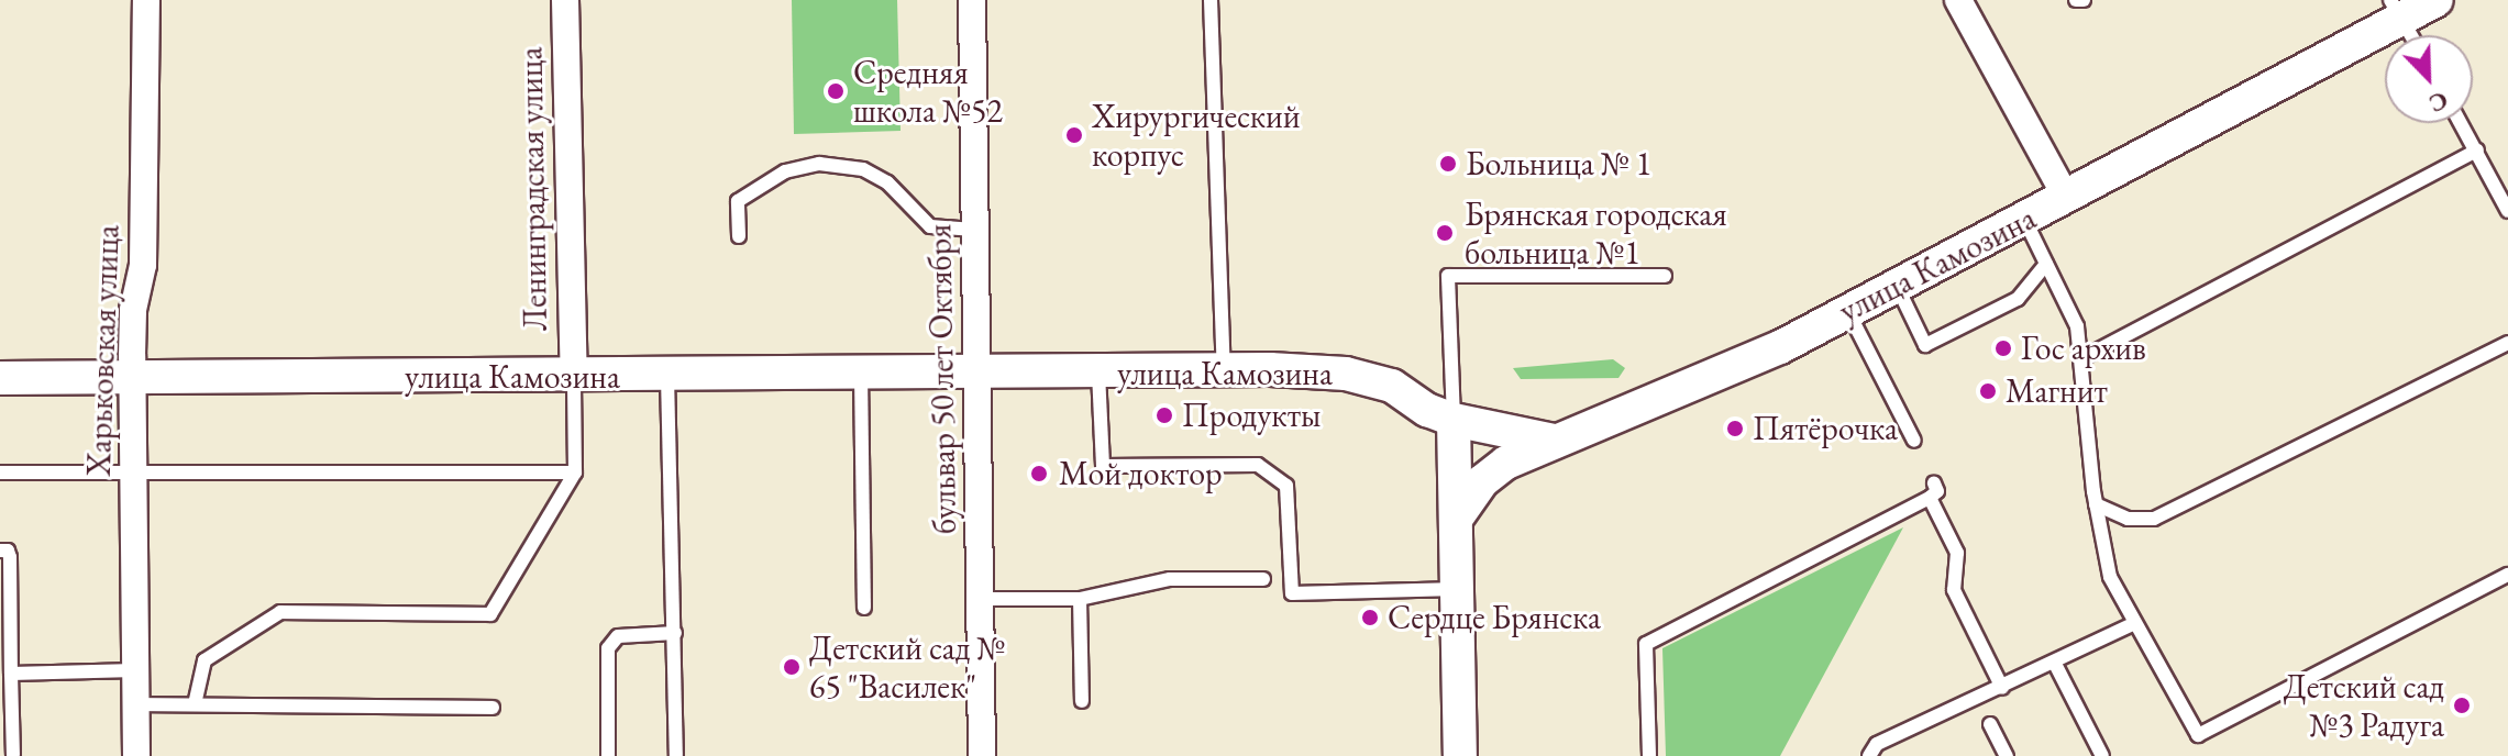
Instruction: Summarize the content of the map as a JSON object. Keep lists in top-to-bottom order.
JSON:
{
  "streets": {
    "street": [
      "Ленинградская улица",
      "улица Камозина",
      "Харьковская улица",
      "бульвар 50 лет Октября"
    ]
  },
  "crossings": [
    ["Ленинградская улица", "улица Камозина"],
    ["улица Камозина", "Харьковская улица"],
    ["улица Камозина", "бульвар 50 лет Октября"]
  ],
  "places": [
    "Средняя школа №52",
    "Хирургический корпус",
    "Больница № 1",
    "Брянская городская больница №1",
    "Гос архив",
    "Магнит",
    "Продукты",
    "Пятёрочка",
    "Мой доктор",
    "Сердце Брянска",
    "Детский сад № 65 \"Василек\"",
    "Детский сад №3 Радуга"
  ],
  "north": "bottom right"
}
